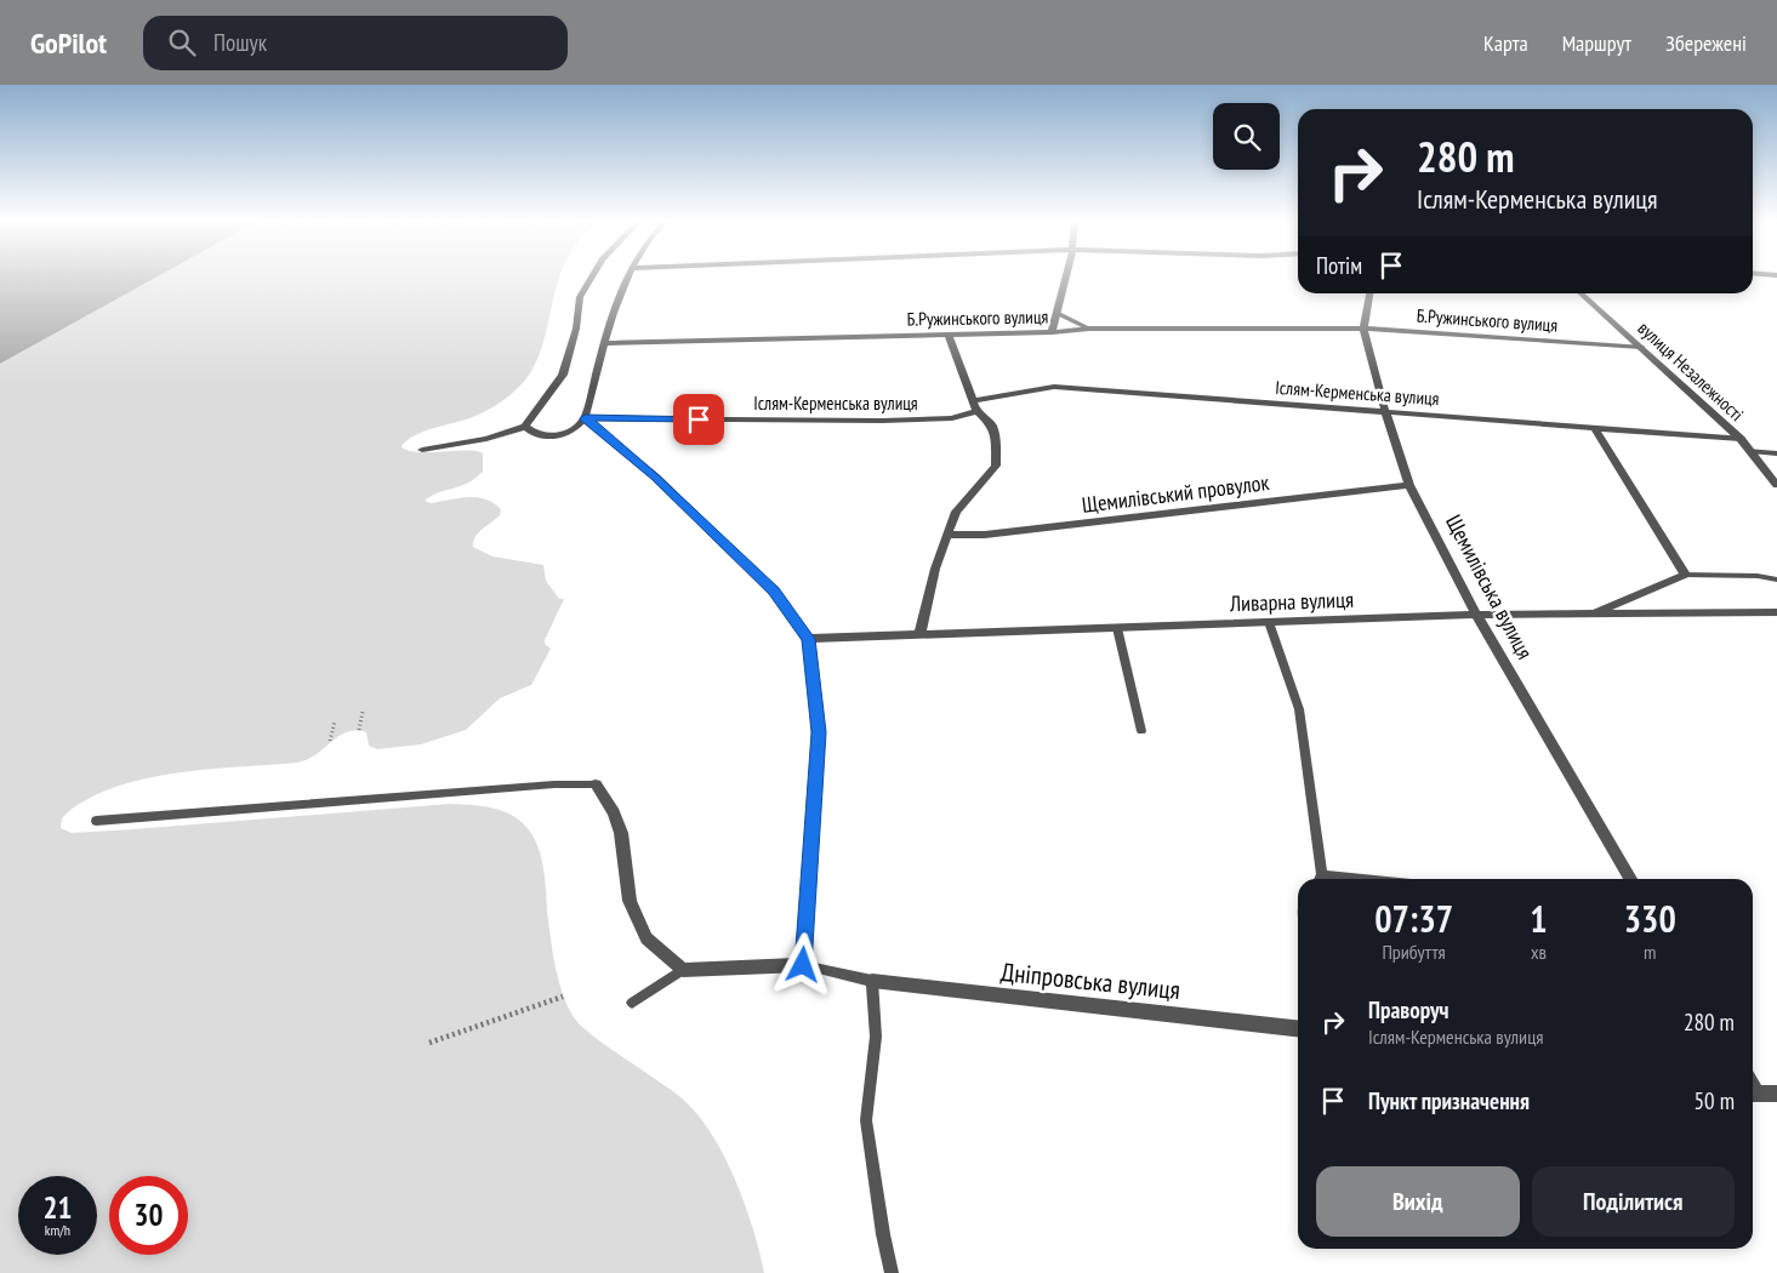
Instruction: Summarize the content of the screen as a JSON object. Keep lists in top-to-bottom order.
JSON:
{
  "streets": {
    "street": [
      "Б.Ружинського вулиця",
      "вулиця Незалежності",
      "Іслям-Керменська вулиця",
      "Щемилівський провулок",
      "Щемилівська вулиця",
      "Ливарна вулиця",
      "Дніпровська вулиця"
    ]
  },
  "crossings": [
    ["Б.Ружинського вулиця", "вулиця Незалежності"],
    ["Б.Ружинського вулиця", "Щемилівська вулиця"],
    ["вулиця Незалежності", "Іслям-Керменська вулиця"],
    ["Іслям-Керменська вулиця", "Щемилівська вулиця"],
    ["Щемилівський провулок", "Щемилівська вулиця"],
    ["Щемилівська вулиця", "Ливарна вулиця"]
  ],
  "page": {
    "header": "GoPilot",
    "search": "Пошук",
    "nav": ["Карта", "Маршрут", "Збережені"],
    "turn": ["280 m", "Іслям-Керменська вулиця"],
    "then": "Потім",
    "eta": [
      "07:37",
      "Прибуття",
      "1",
      "хв",
      "330",
      "m"
    ],
    "list": [
      {
        "name": "Праворуч",
        "note": "Іслям-Керменська вулиця",
        "value": "280 m"
      },
      {
        "name": "Пункт призначення",
        "value": "50 m"
      }
    ],
    "buttons": ["Вихід", "Поділитися"],
    "speed": "21 km/h",
    "limit": "30"
  }
}
